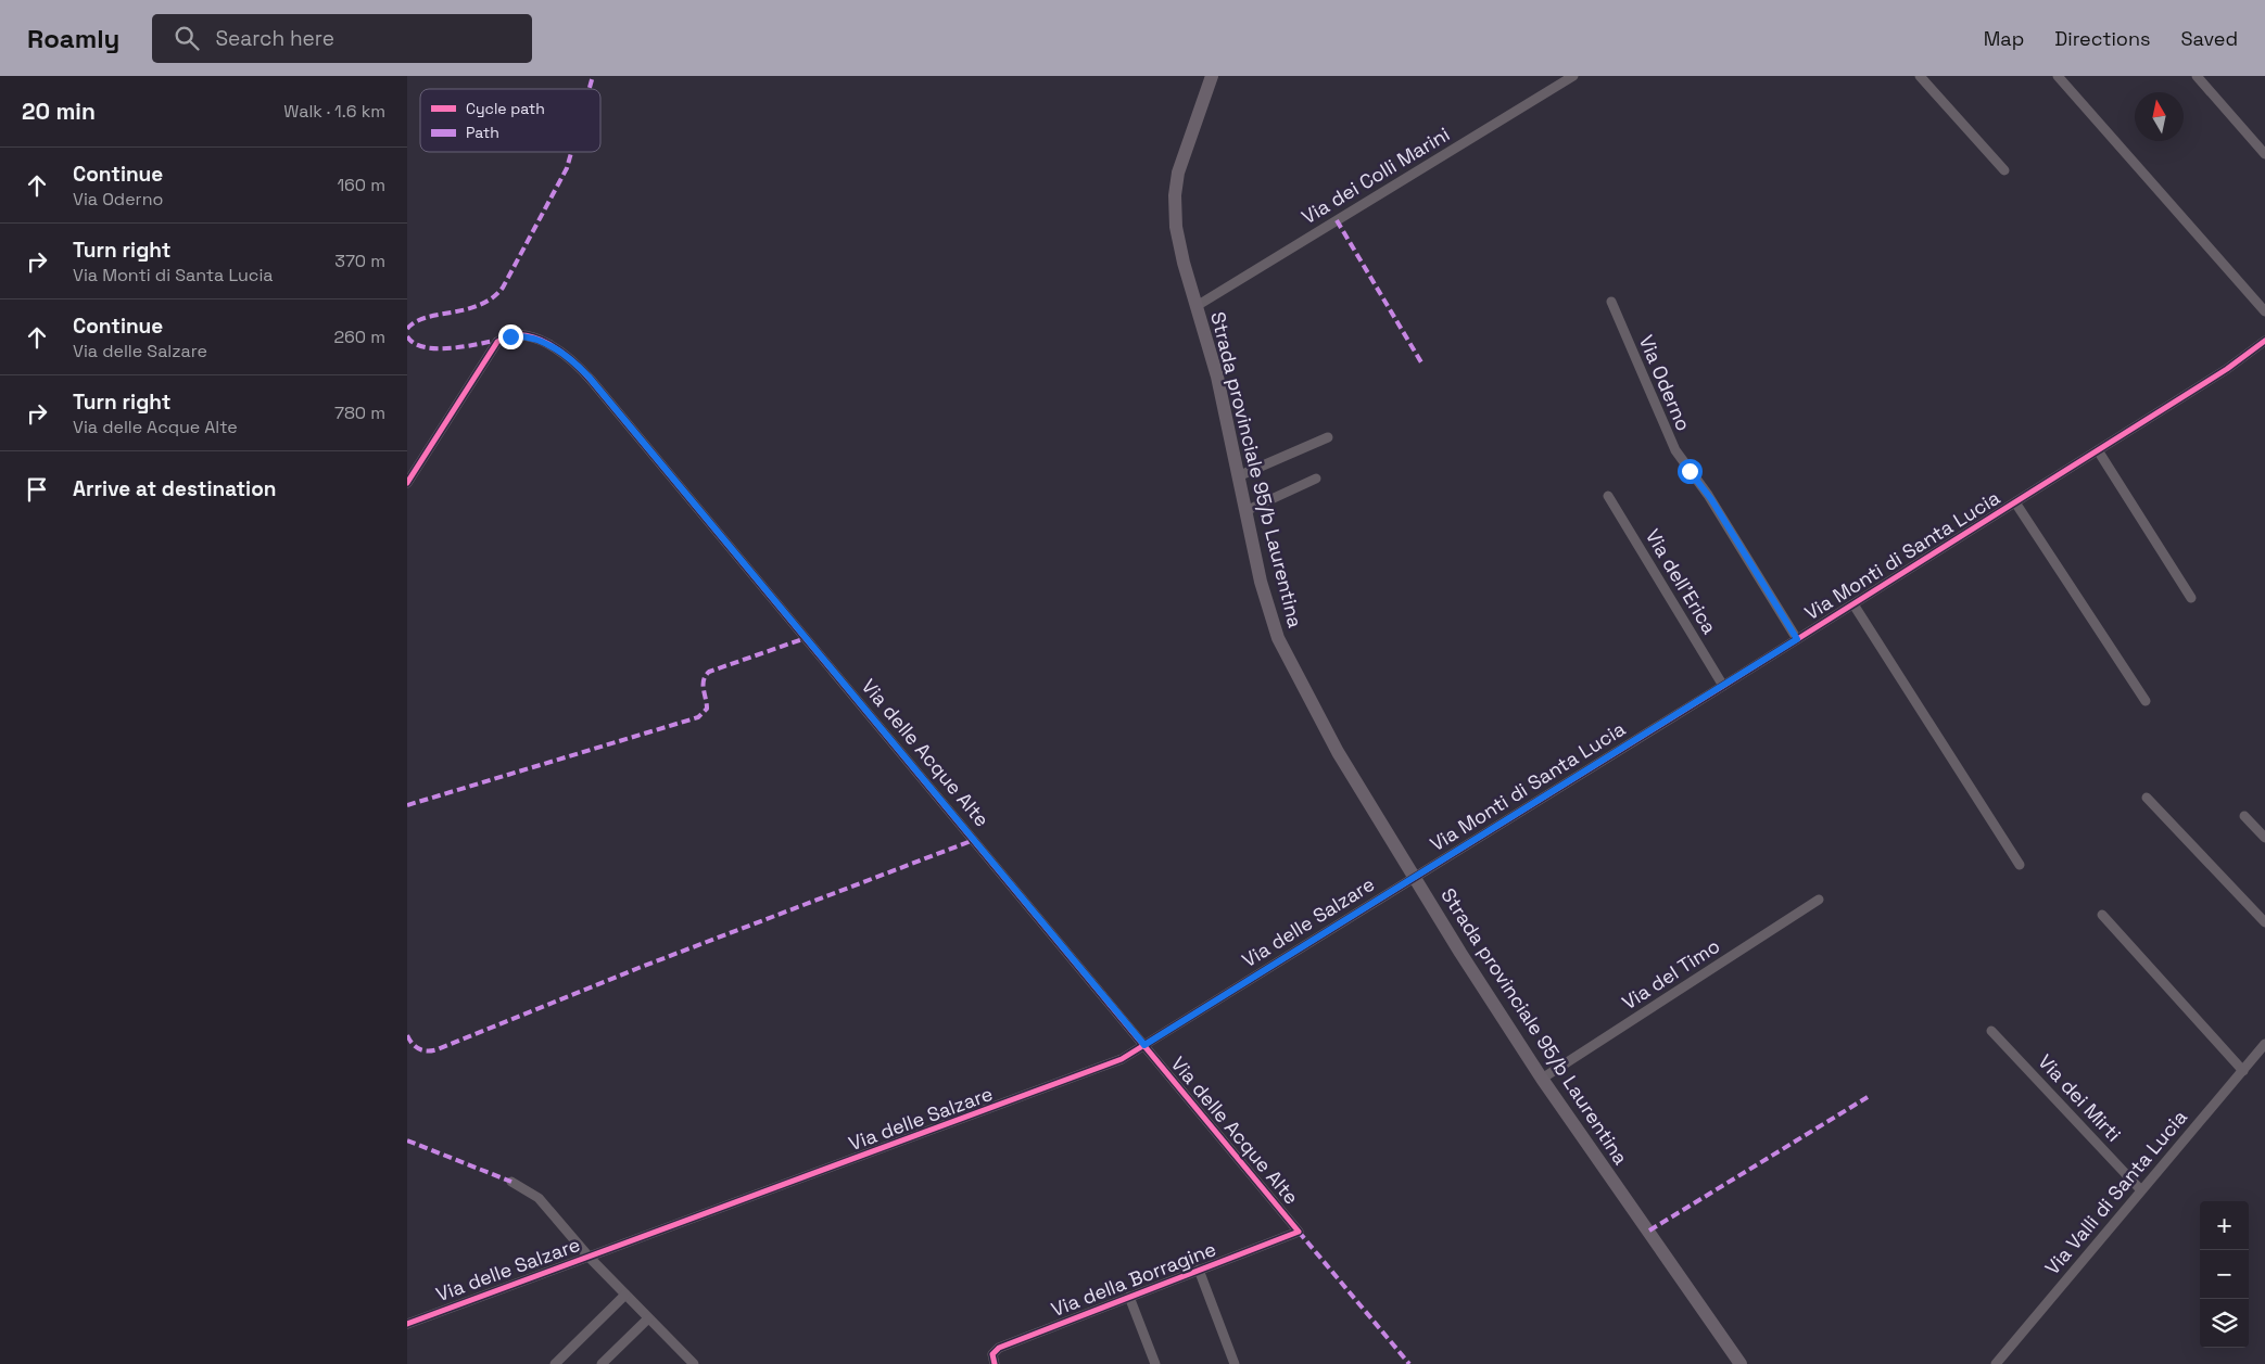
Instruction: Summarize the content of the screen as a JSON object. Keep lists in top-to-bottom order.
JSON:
{
  "streets": {
    "main road": ["Strada provinciale 95/b Laurentina"],
    "street": [
      "Via dei Colli Marini",
      "Via Oderno",
      "Via Monti di Santa Lucia",
      "Via dell'Erica",
      "Via delle Acque Alte",
      "Via delle Salzare",
      "Via del Timo",
      "Via dei Mirti",
      "Via Valli di Santa Lucia",
      "Via della Borragine"
    ]
  },
  "crossings": [
    ["Via dei Colli Marini", "Strada provinciale 95/b Laurentina"],
    ["Via Oderno", "Via Monti di Santa Lucia"],
    ["Strada provinciale 95/b Laurentina", "Via Monti di Santa Lucia"],
    ["Strada provinciale 95/b Laurentina", "Via delle Salzare"],
    ["Strada provinciale 95/b Laurentina", "Via del Timo"],
    ["Via Monti di Santa Lucia", "Via dell'Erica"],
    ["Via Monti di Santa Lucia", "Via delle Salzare"],
    ["Via delle Acque Alte", "Via delle Salzare"],
    ["Via delle Acque Alte", "Via della Borragine"],
    ["Via dei Mirti", "Via Valli di Santa Lucia"]
  ],
  "legend": ["Cycle path", "Path"],
  "north": "top",
  "page": {
    "header": "Roamly",
    "search": "Search here",
    "nav": ["Map", "Directions", "Saved"],
    "heading": ["20 min", "Walk · 1.6 km"],
    "list": [
      ["Continue", "Via Oderno", "160 m"],
      ["Turn right", "Via Monti di Santa Lucia", "370 m"],
      ["Continue", "Via delle Salzare", "260 m"],
      ["Turn right", "Via delle Acque Alte", "780 m"],
      "Arrive at destination"
    ],
    "map_buttons": ["+", "−"]
  }
}
